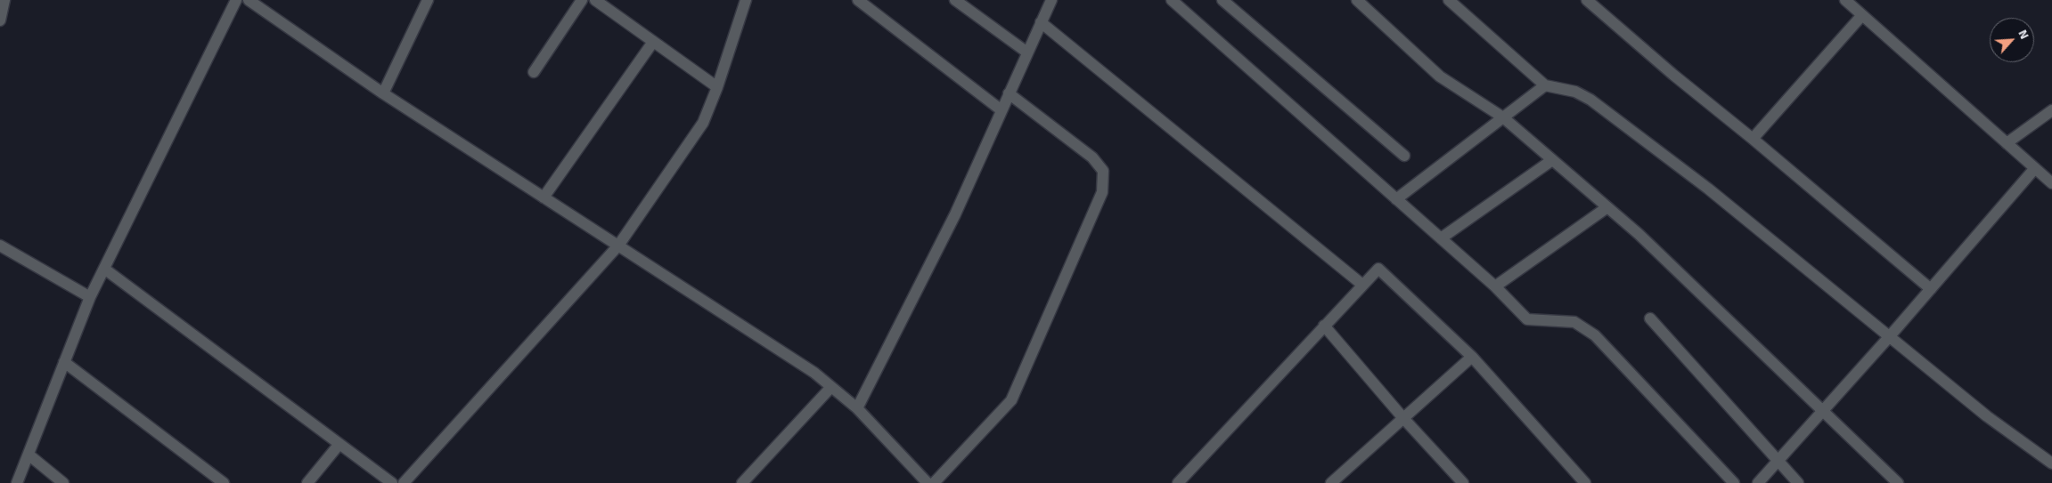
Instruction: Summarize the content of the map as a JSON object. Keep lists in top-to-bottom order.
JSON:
{
  "north": "top right"
}
